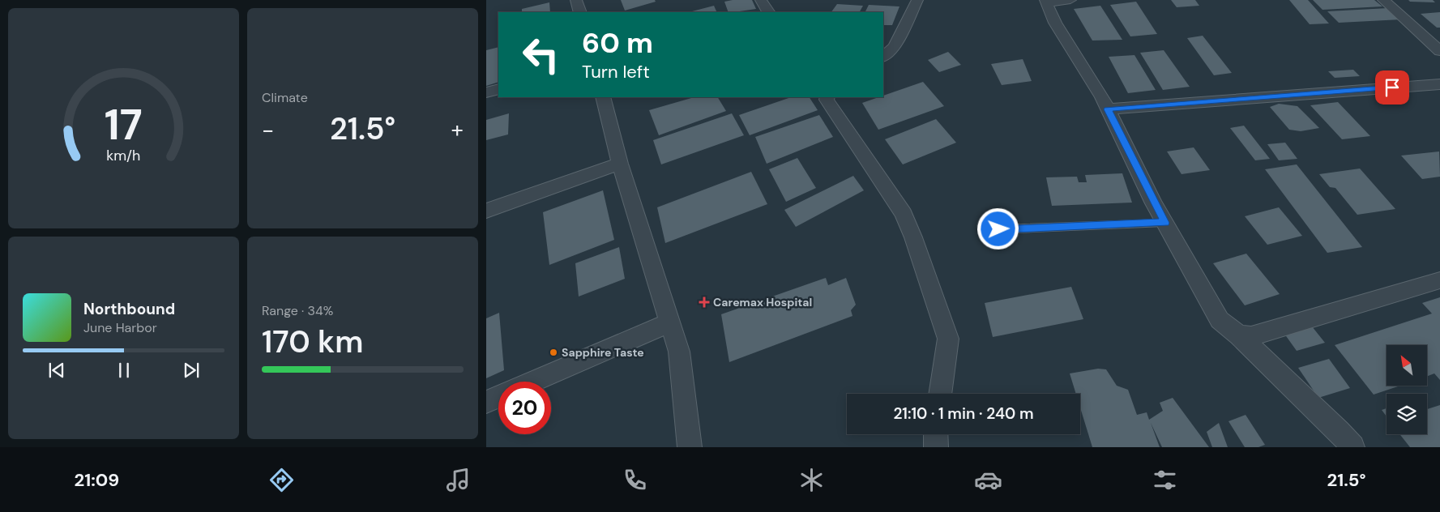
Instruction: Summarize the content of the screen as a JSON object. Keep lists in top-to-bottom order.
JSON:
{
  "places": {
    "health": ["Caremax Hospital"],
    "other": ["Sapphire Taste"]
  },
  "north": "top left",
  "page": {
    "tile": [
      "Climate",
      ["Range · 34%", "170 km"]
    ],
    "turn": ["60 m", "Turn left"],
    "heat": ["−", "21.5°", "+"],
    "song": ["Northbound", "June Harbor"],
    "limit": "20",
    "trip": "21:10 · 1 min · 240 m",
    "tabs": ["21:09", "21.5°"],
    "gauge": ["17", "km/h"]
  }
}
